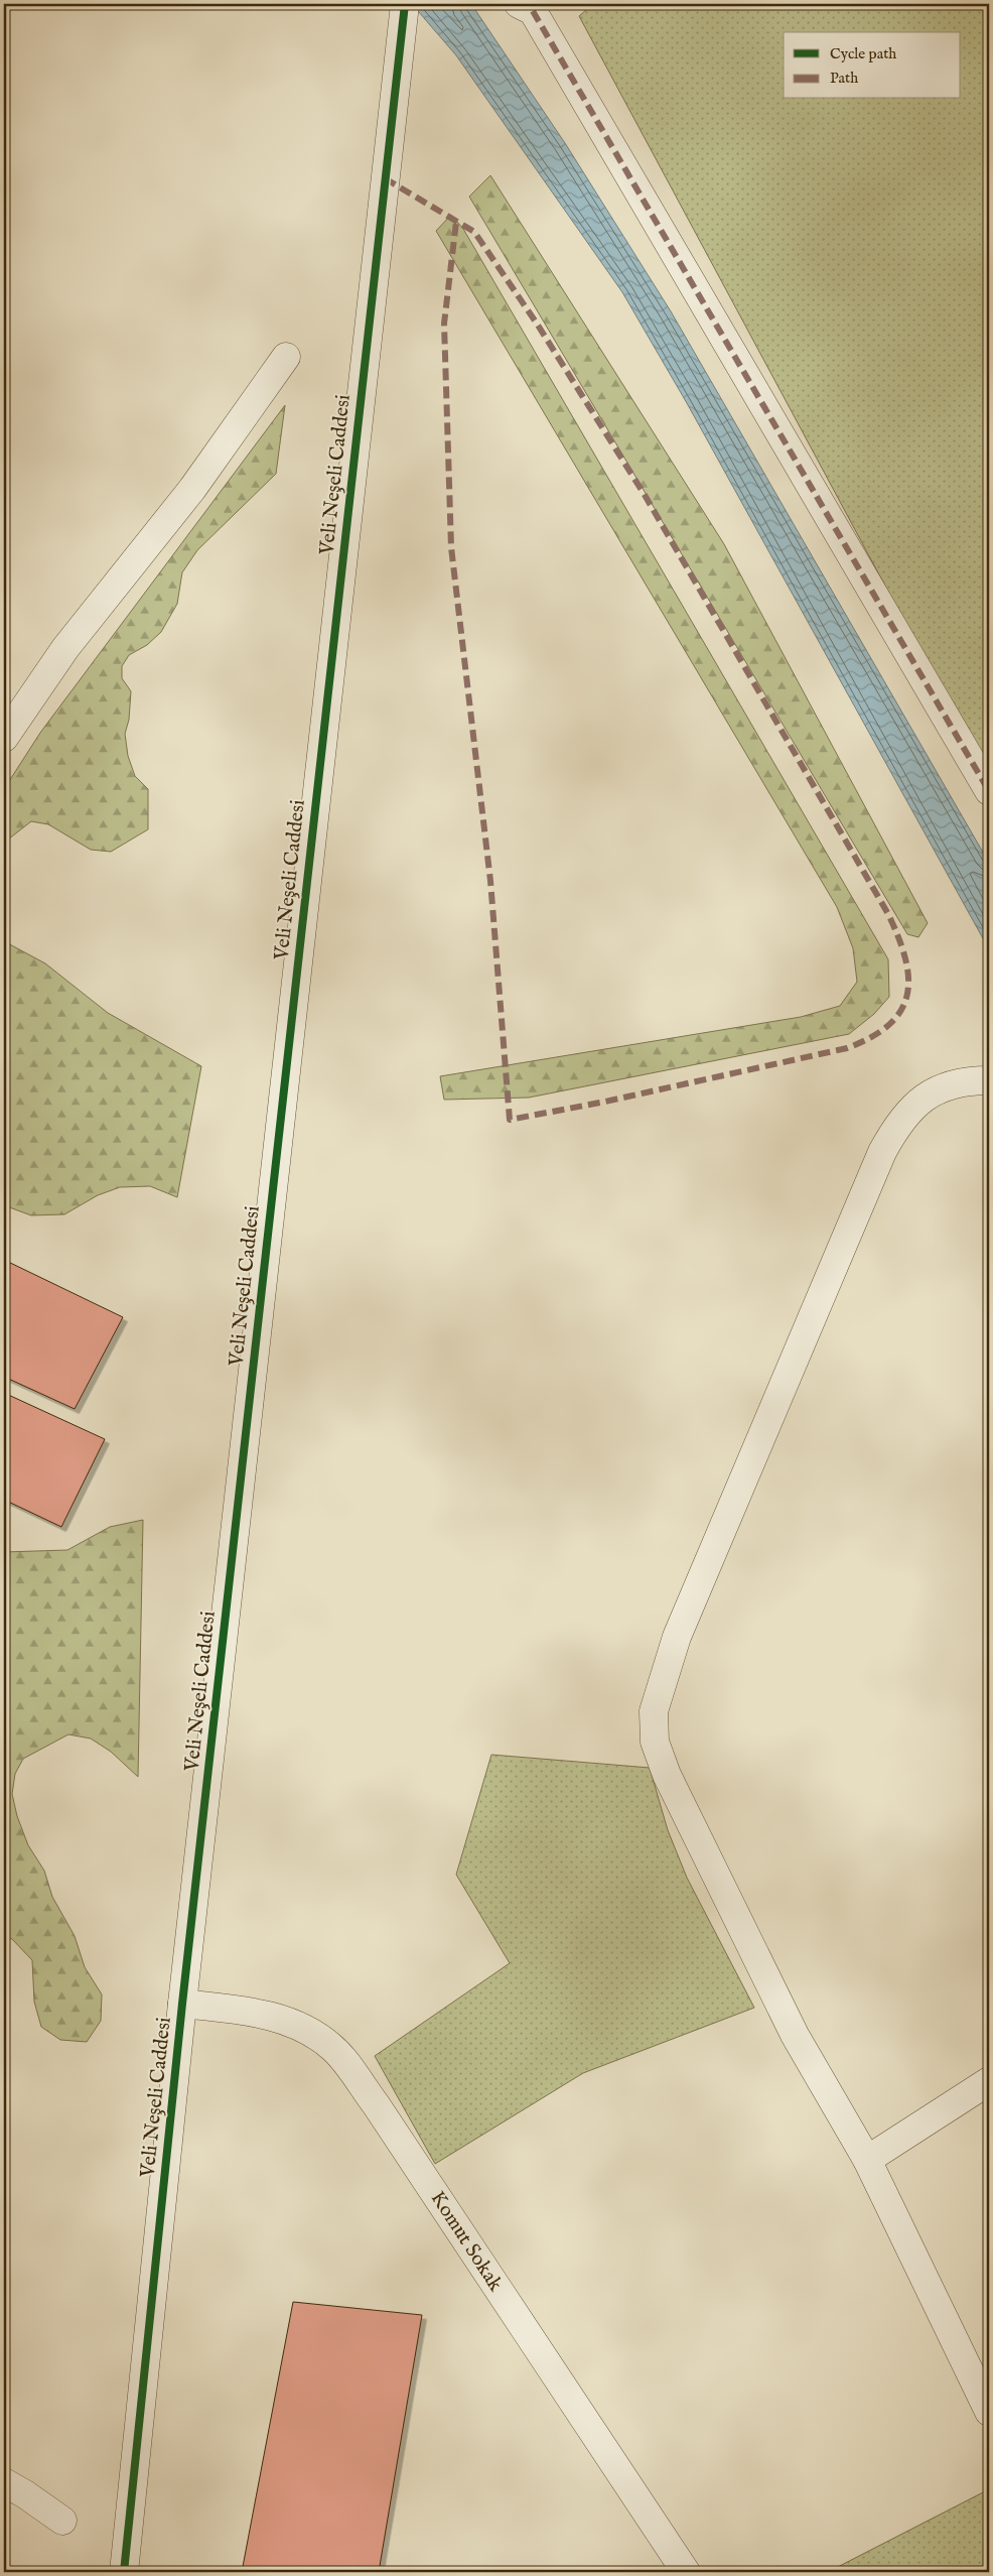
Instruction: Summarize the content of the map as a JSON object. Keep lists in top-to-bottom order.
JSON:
{
  "streets": {
    "street": ["Veli Neşeli Caddesi", "Komut Sokak"]
  },
  "crossings": [
    ["Veli Neşeli Caddesi", "Komut Sokak"]
  ],
  "legend": ["Cycle path", "Path"]
}
